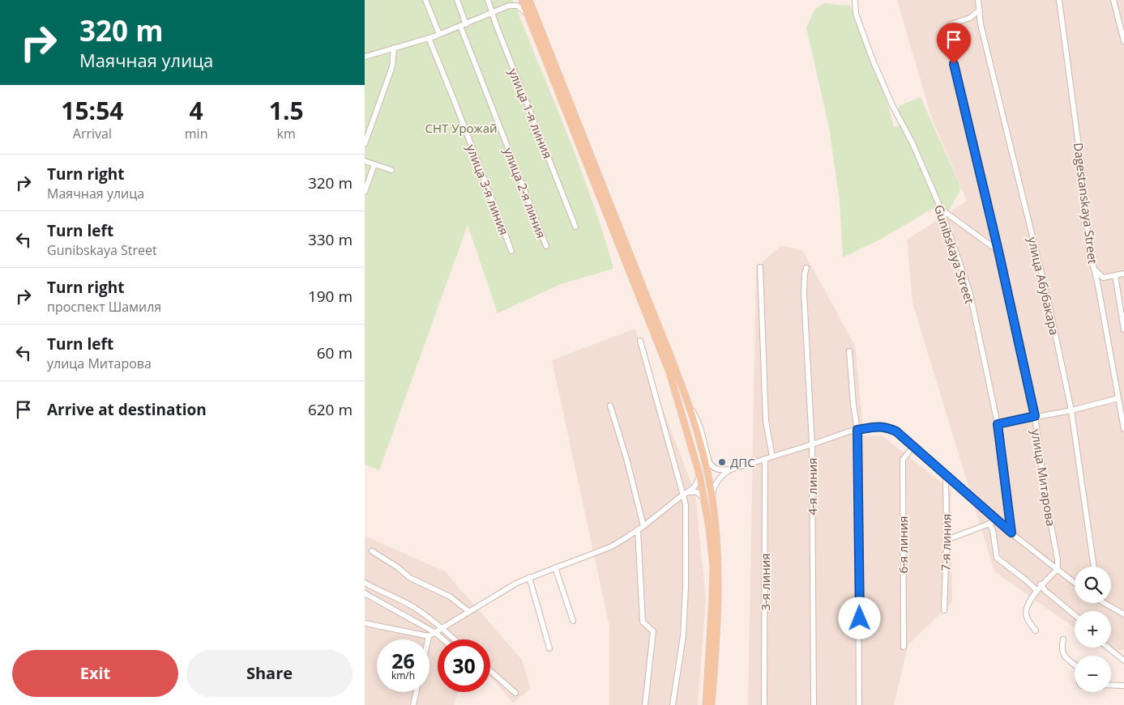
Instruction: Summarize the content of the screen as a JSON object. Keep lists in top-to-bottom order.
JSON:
{
  "streets": {
    "street": [
      "улица 1-я линия",
      "улица 3-я линия",
      "улица 2-я линия",
      "Dagestanskaya Street",
      "Gunibskaya Street",
      "улица Абубакара",
      "улица Митарова",
      "4-я линия",
      "7-я линия",
      "6-я линия",
      "3-я линия"
    ]
  },
  "crossings": [
    ["улица Абубакара", "улица Митарова"]
  ],
  "parks": ["СНТ Урожай"],
  "places": ["ДПС"],
  "page": {
    "turn": ["320 m", "Маячная улица"],
    "eta": [
      "15:54",
      "Arrival",
      "4",
      "min",
      "1.5",
      "km"
    ],
    "list": [
      {
        "name": "Turn right",
        "note": "Маячная улица",
        "value": "320 m"
      },
      {
        "name": "Turn left",
        "note": "Gunibskaya Street",
        "value": "330 m"
      },
      {
        "name": "Turn right",
        "note": "проспект Шамиля",
        "value": "190 m"
      },
      {
        "name": "Turn left",
        "note": "улица Митарова",
        "value": "60 m"
      },
      {
        "name": "Arrive at destination",
        "value": "620 m"
      }
    ],
    "map_buttons": ["+", "−"],
    "speed": "26 km/h",
    "limit": "30",
    "buttons": ["Exit", "Share"]
  }
}
